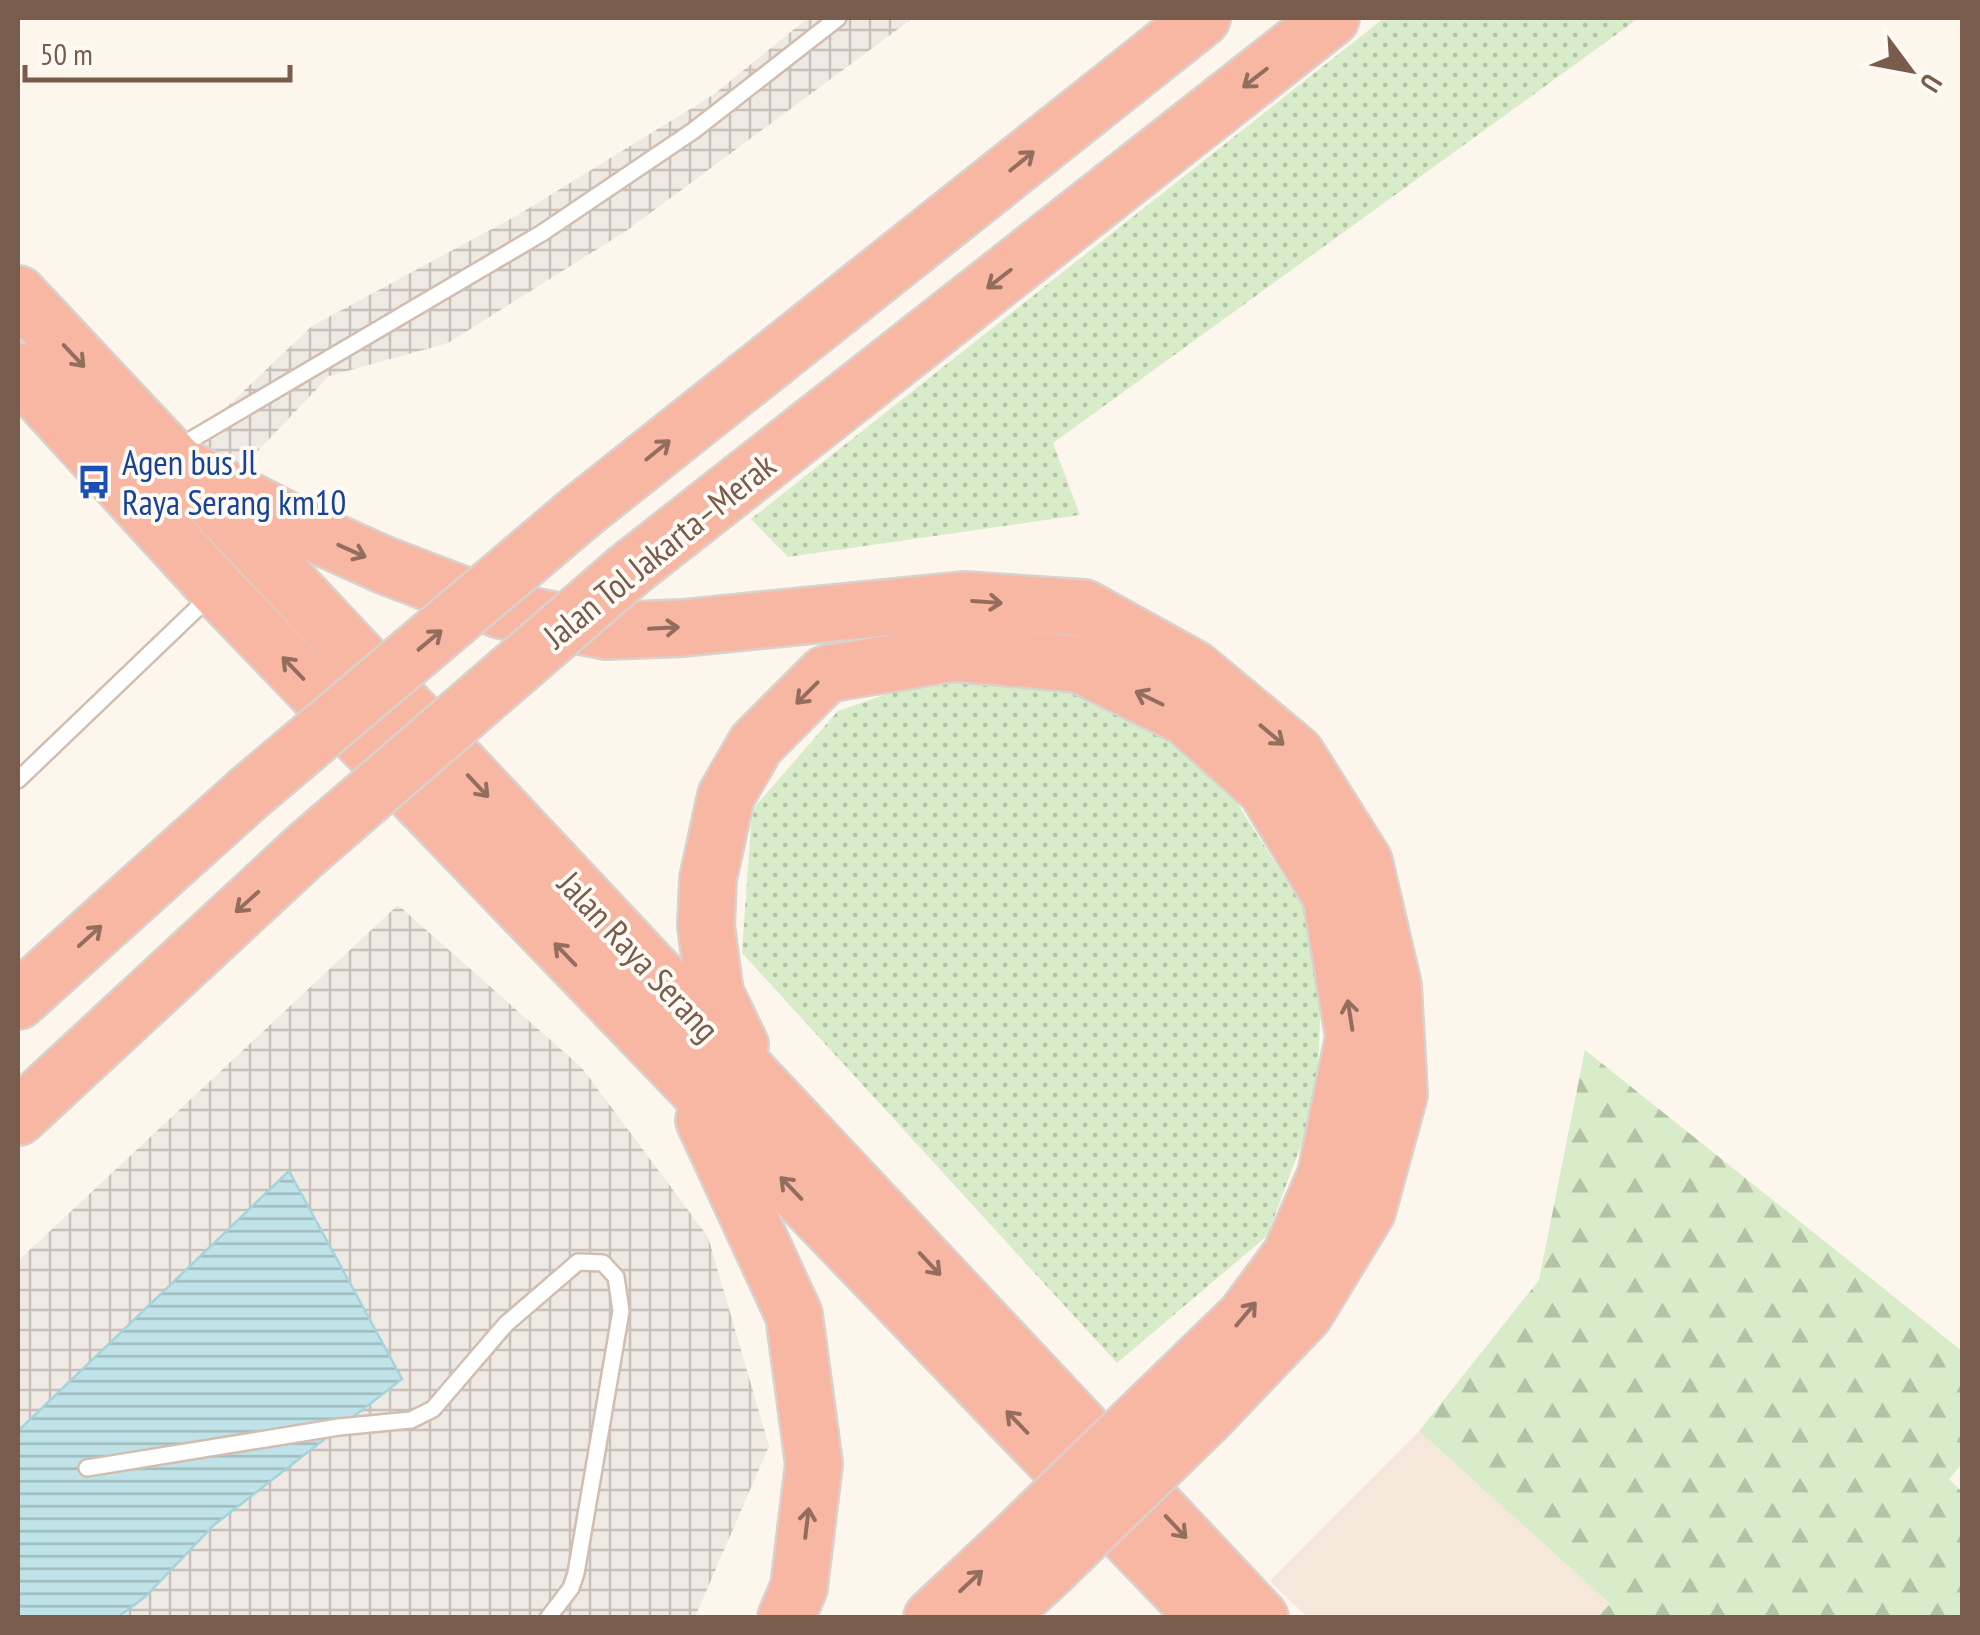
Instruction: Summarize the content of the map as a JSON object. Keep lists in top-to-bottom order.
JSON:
{
  "streets": {
    "highway": ["Jalan Tol Jakarta–Merak", "Jalan Raya Serang"]
  },
  "places": {
    "bus stop": ["Agen bus Jl Raya Serang km10"]
  },
  "scale_bar": "50 m",
  "north": "bottom right"
}
